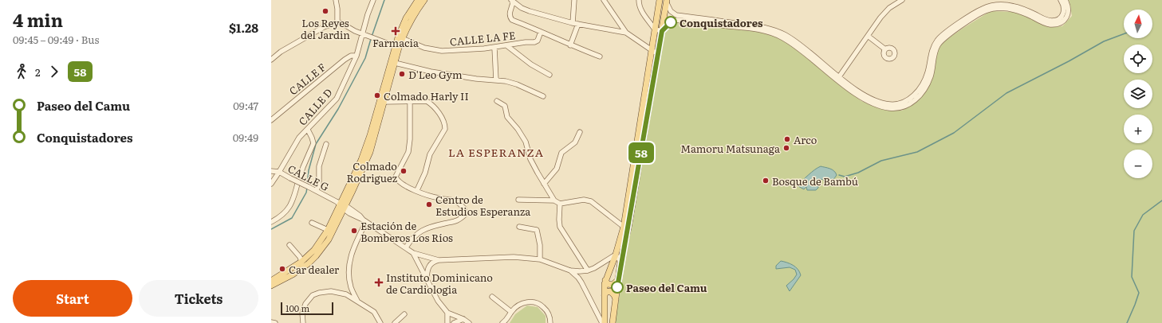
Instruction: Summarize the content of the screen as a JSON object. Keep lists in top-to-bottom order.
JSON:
{
  "streets": {
    "street": [
      "CALLE LA FE",
      "CALLE F",
      "CALLE D",
      "CALLE G"
    ]
  },
  "crossings": [
    ["CALLE F", "CALLE D"],
    ["CALLE D", "CALLE G"]
  ],
  "districts": ["LA ESPERANZA"],
  "places": {
    "other": [
      "Los Reyes del Jardin",
      "Conquistadores",
      "D'Leo Gym",
      "Colmado Harly II",
      "Arco",
      "Mamoru Matsunaga",
      "Colmado Rodriguez",
      "Bosque de Bambú",
      "Centro de Estudios Esperanza",
      "Estación de Bomberos Los Ríos",
      "Car dealer",
      "Paseo del Camu"
    ],
    "health": ["Farmacia", "Instituto Dominicano de Cardiologia"]
  },
  "lines": ["bus line 58"],
  "scale_bar": "100 m",
  "north": "top",
  "page": {
    "heading": ["4 min", "09:45 – 09:49 · Bus", "$1.28"],
    "on_map": "58",
    "map_buttons": ["+", "−"],
    "legs": ["2", "58"],
    "list": [
      {
        "name": "Paseo del Camu",
        "value": "09:47"
      },
      {
        "name": "Conquistadores",
        "value": "09:49"
      }
    ],
    "buttons": ["Start", "Tickets"],
    "scale": "100 m"
  }
}
